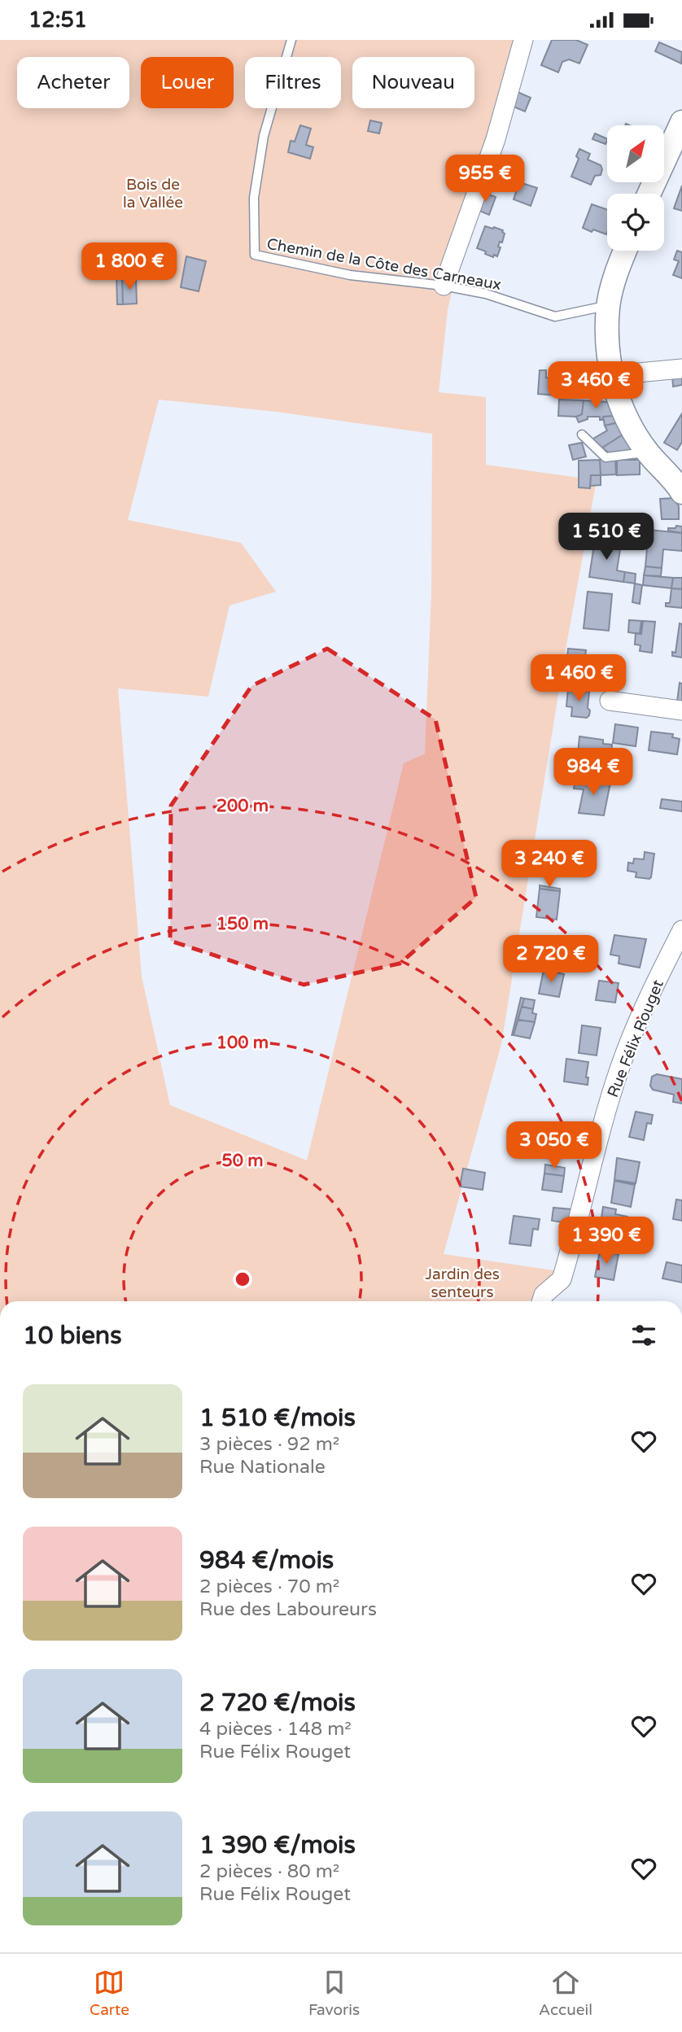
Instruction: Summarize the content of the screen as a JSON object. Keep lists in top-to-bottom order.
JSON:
{
  "streets": {
    "street": ["Rue Félix Rouget"],
    "lane": ["Chemin de la Côte des Carneaux"]
  },
  "parks": ["Bois de la Vallée", "Jardin des senteurs"],
  "north": "top right",
  "page": {
    "status": "12:51",
    "chip": [
      "Acheter",
      "Louer",
      "Filtres",
      "Nouveau"
    ],
    "price": [
      "955 €",
      "1 800 €",
      "3 460 €",
      "1 510 €",
      "1 460 €",
      "984 €",
      "3 240 €",
      "2 720 €",
      "3 050 €",
      "1 390 €"
    ],
    "heading": "10 biens",
    "list": [
      {
        "name": "1 510 €/mois",
        "note": "3 pièces · 92 m² · Rue Nationale"
      },
      {
        "name": "984 €/mois",
        "note": "2 pièces · 70 m² · Rue des Laboureurs"
      },
      {
        "name": "2 720 €/mois",
        "note": "4 pièces · 148 m² · Rue Félix Rouget"
      },
      {
        "name": "1 390 €/mois",
        "note": "2 pièces · 80 m² · Rue Félix Rouget"
      }
    ],
    "tabs": ["Carte", "Favoris", "Accueil"]
  },
  "rings": [
    "200 m",
    "150 m",
    "100 m",
    "50 m"
  ]
}
